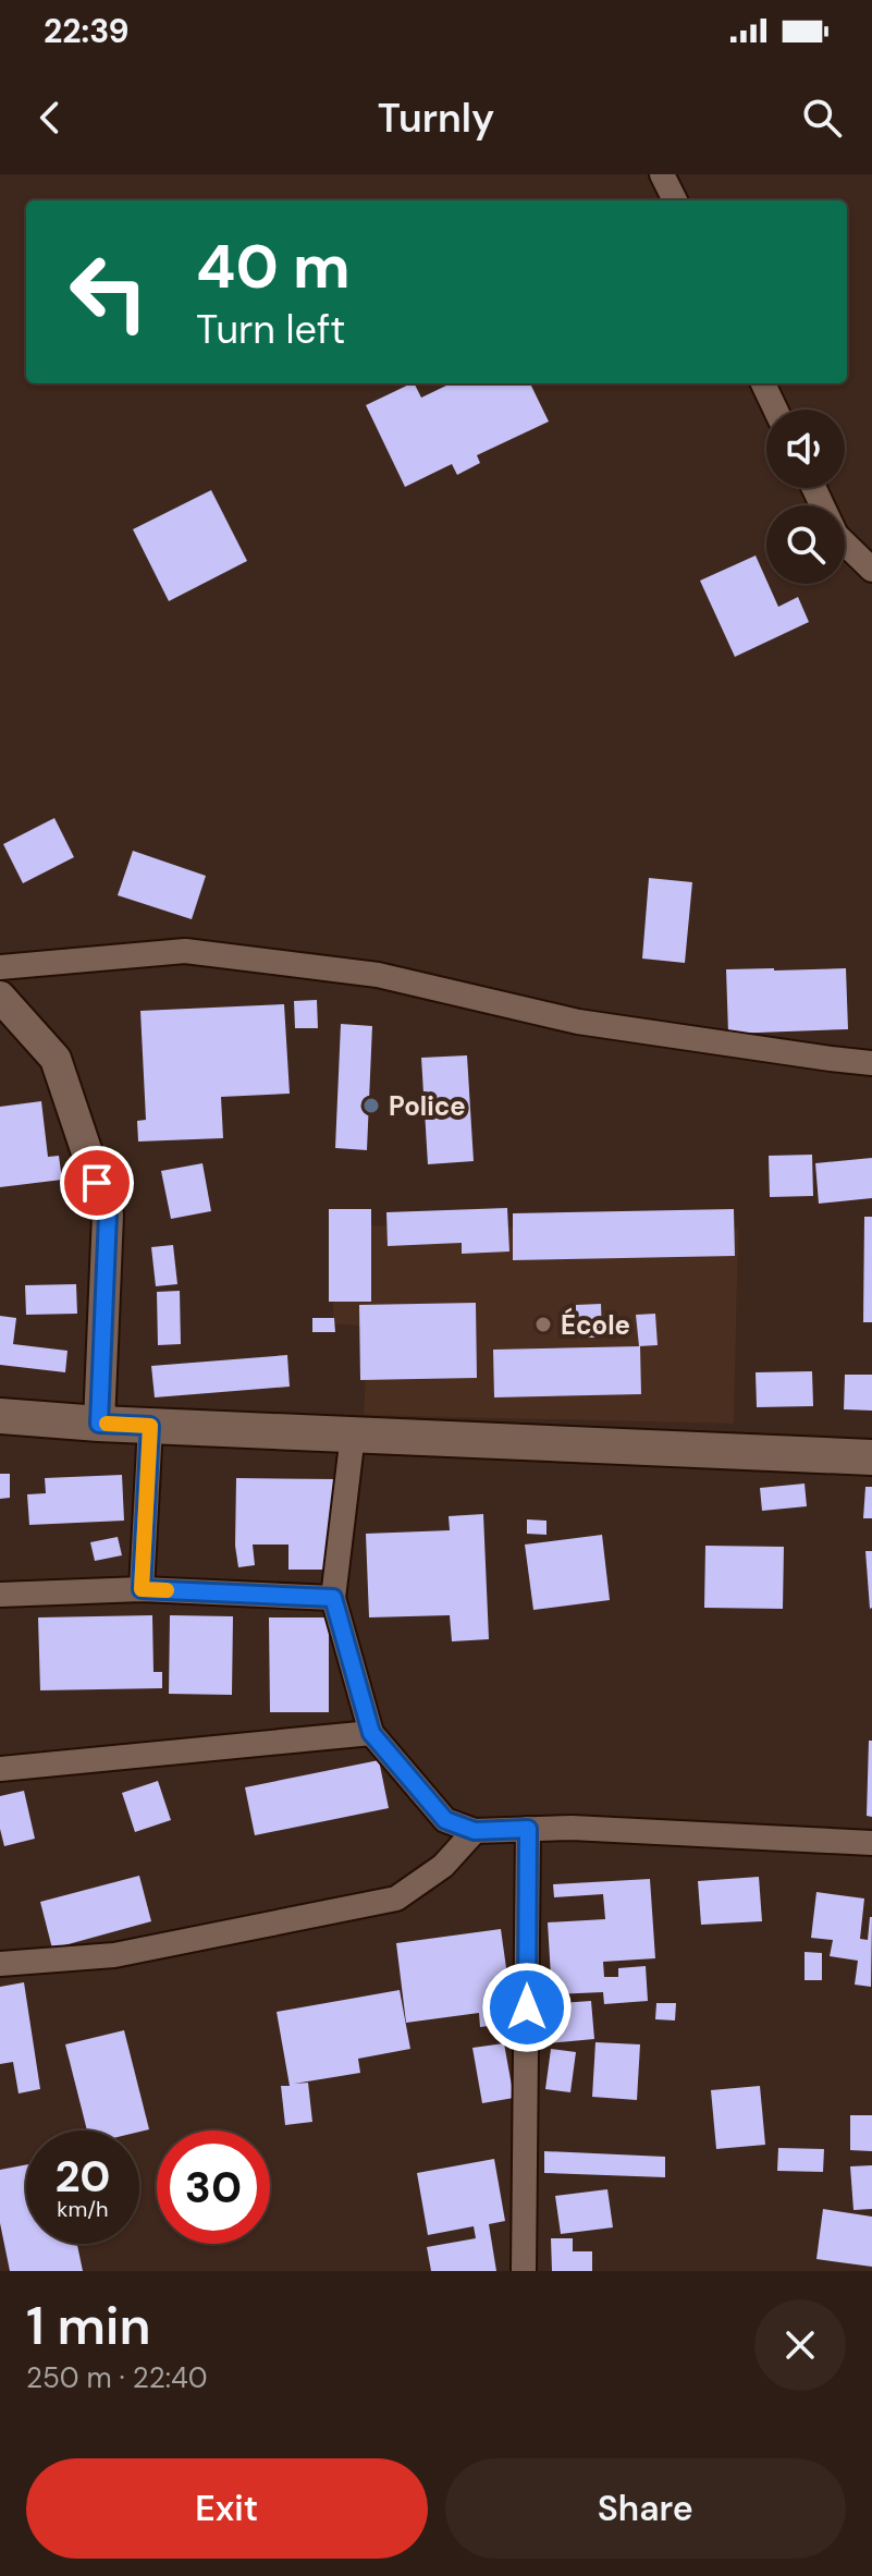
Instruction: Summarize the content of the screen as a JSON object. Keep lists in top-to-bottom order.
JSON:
{
  "places": ["Police", "École"],
  "page": {
    "status": "22:39",
    "header": "Turnly",
    "turn": ["40 m", "Turn left"],
    "speed": "20 km/h",
    "limit": "30",
    "heading": ["1 min", "250 m · 22:40"],
    "buttons": ["Exit", "Share"]
  }
}
